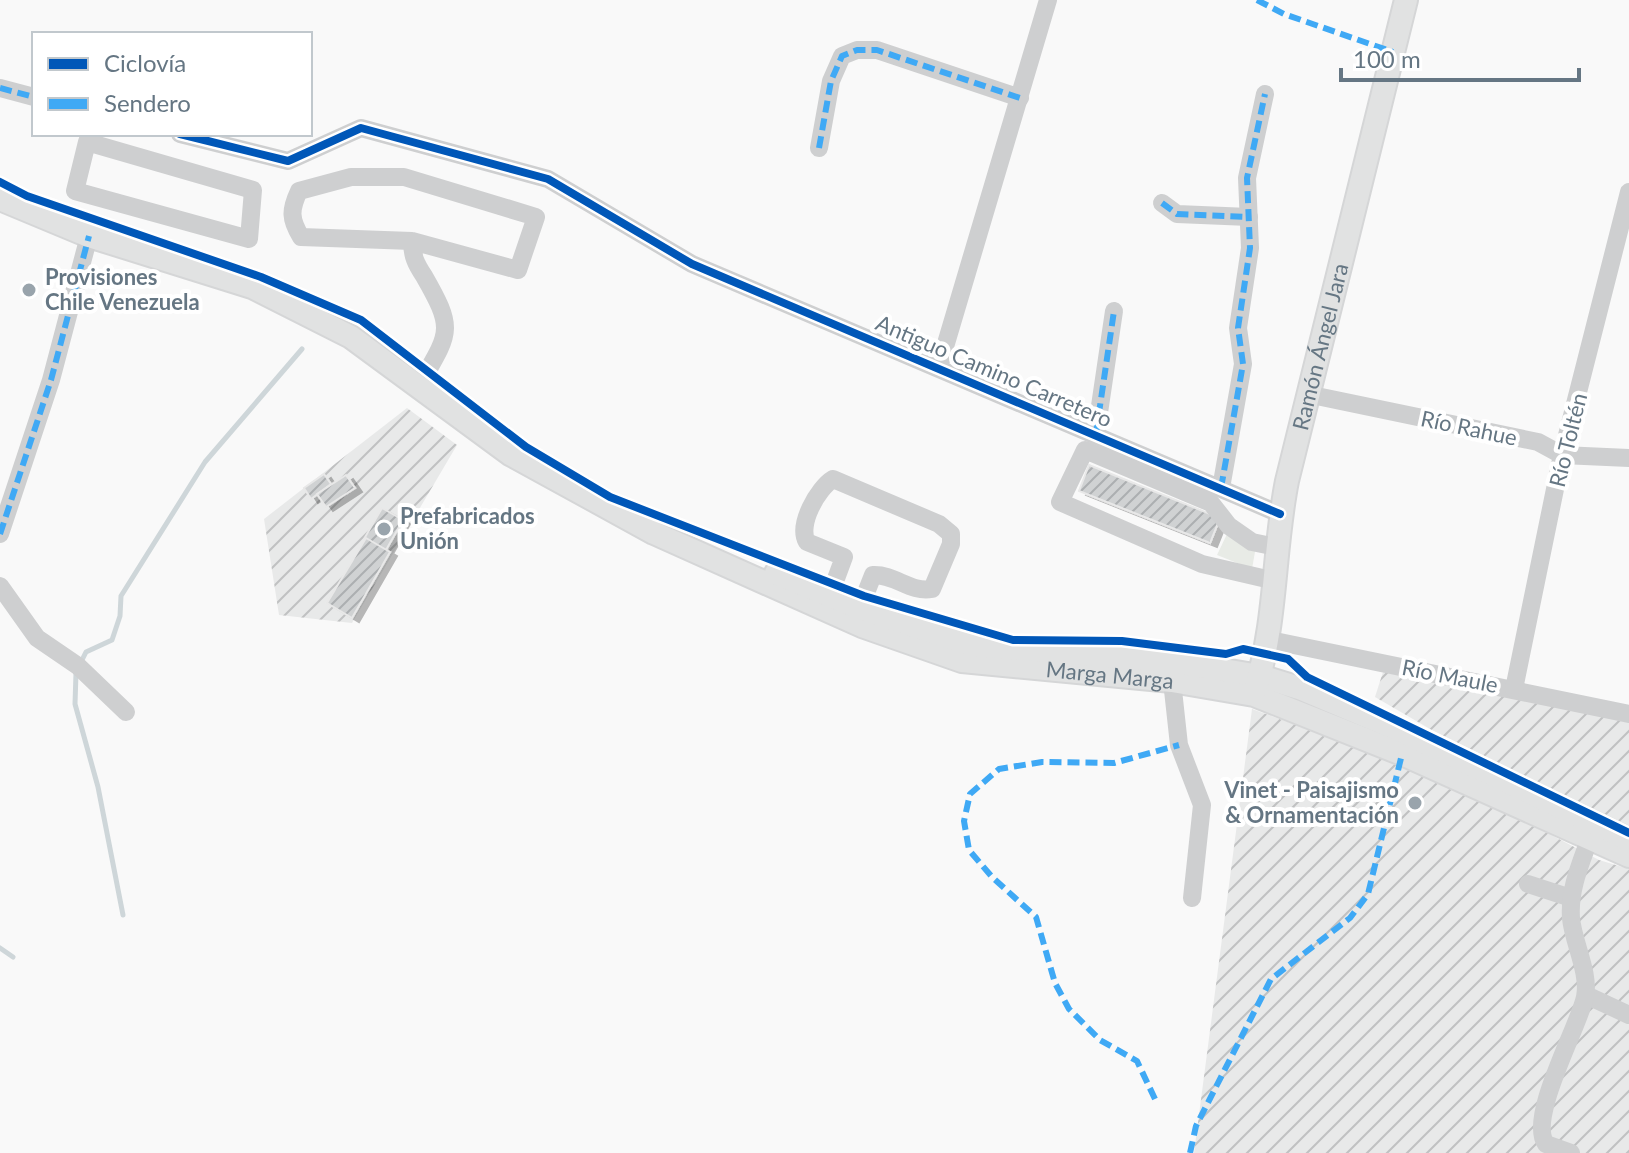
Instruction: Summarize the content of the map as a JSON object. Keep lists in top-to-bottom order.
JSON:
{
  "streets": {
    "main road": ["Ramón Ángel Jara", "Marga Marga"],
    "street": [
      "Antiguo Camino Carretero",
      "Río Rahue",
      "Río Toltén",
      "Río Maule"
    ]
  },
  "crossings": [
    ["Ramón Ángel Jara", "Antiguo Camino Carretero"],
    ["Ramón Ángel Jara", "Río Rahue"],
    ["Ramón Ángel Jara", "Río Maule"],
    ["Ramón Ángel Jara", "Marga Marga"],
    ["Río Rahue", "Río Toltén"],
    ["Río Toltén", "Río Maule"]
  ],
  "places": ["Provisiones Chile Venezuela", "Prefabricados Unión", "Vinet - Paisajismo & Ornamentación"],
  "legend": ["Ciclovía", "Sendero"],
  "scale_bar": "100 m"
}
